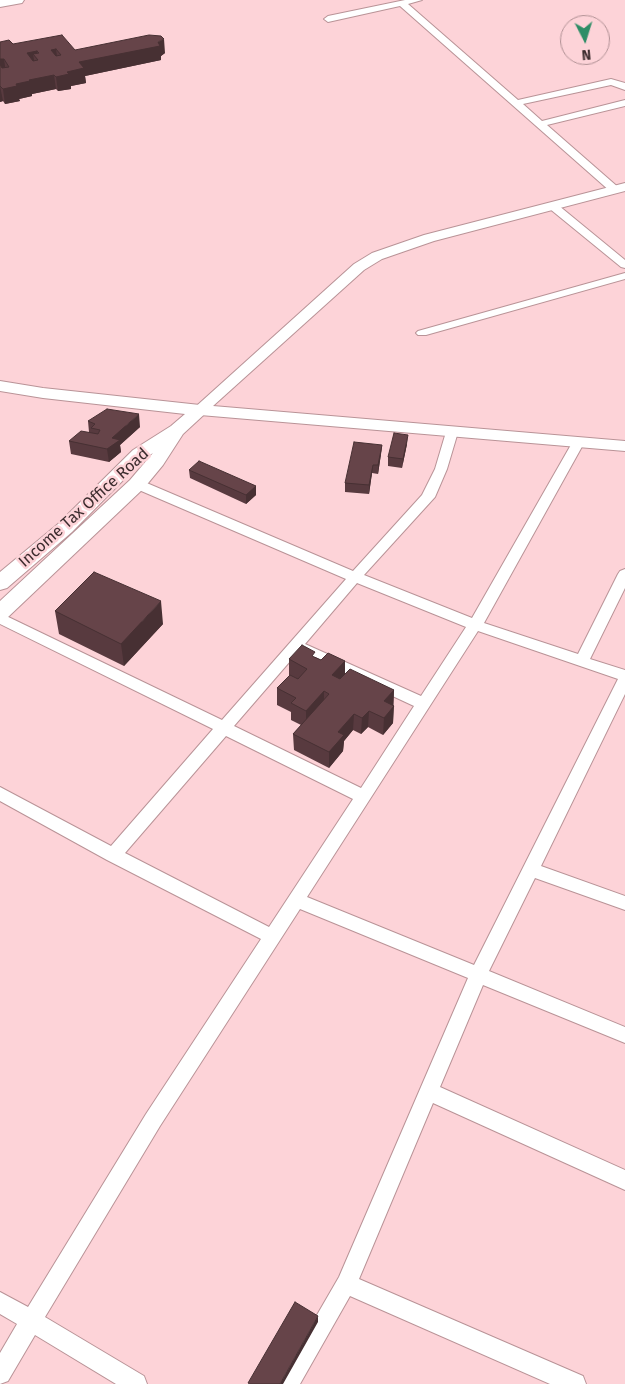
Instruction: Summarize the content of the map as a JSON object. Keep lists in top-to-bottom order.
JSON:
{
  "streets": {
    "main road": ["Income Tax Office Road"]
  },
  "north": "bottom"
}
